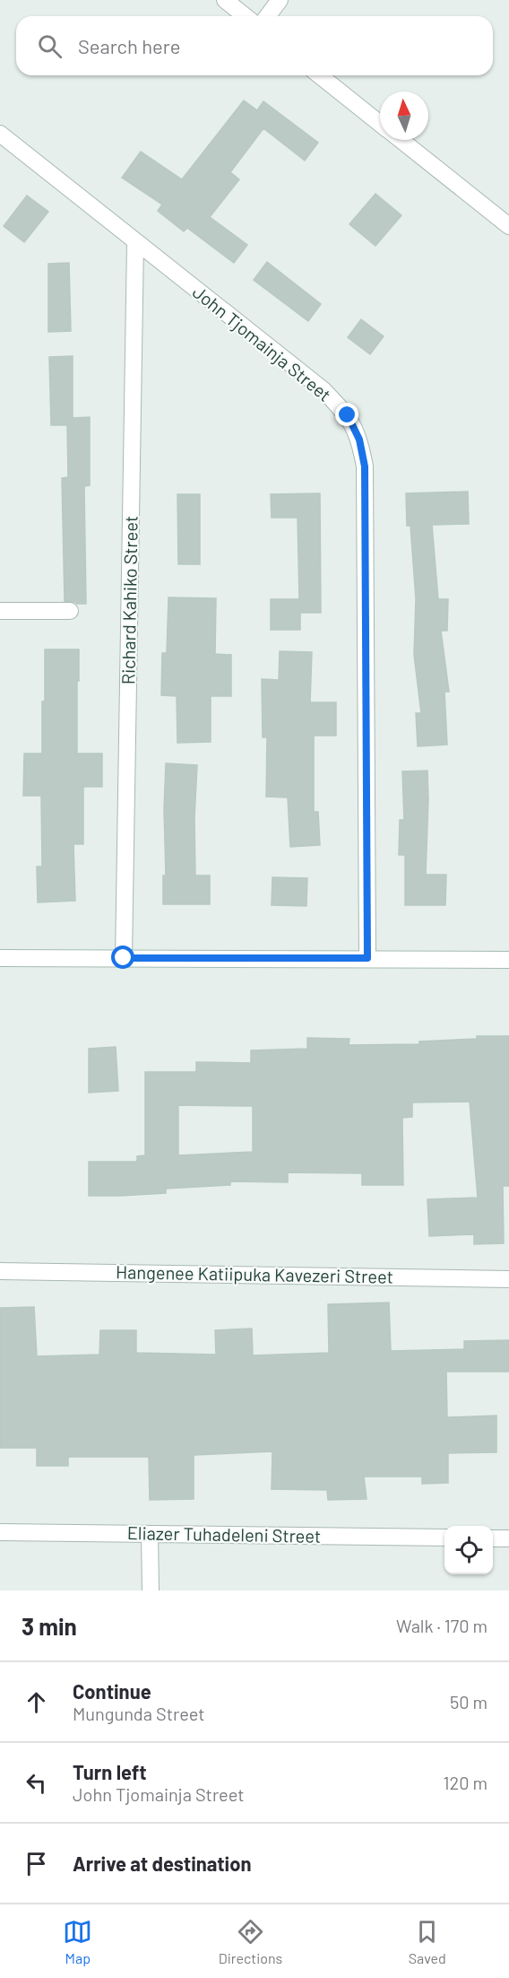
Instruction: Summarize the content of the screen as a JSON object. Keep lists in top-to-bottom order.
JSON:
{
  "streets": {
    "street": [
      "John Tjomainja Street",
      "Richard Kahiko Street",
      "Hangenee Katiipuka Kavezeri Street",
      "Eliazer Tuhadeleni Street"
    ]
  },
  "crossings": [
    ["John Tjomainja Street", "Richard Kahiko Street"]
  ],
  "north": "top",
  "page": {
    "search": "Search here",
    "heading": ["3 min", "Walk · 170 m"],
    "list": [
      ["Continue", "Mungunda Street", "50 m"],
      ["Turn left", "John Tjomainja Street", "120 m"],
      "Arrive at destination"
    ],
    "nav": ["Map", "Directions", "Saved"]
  }
}
